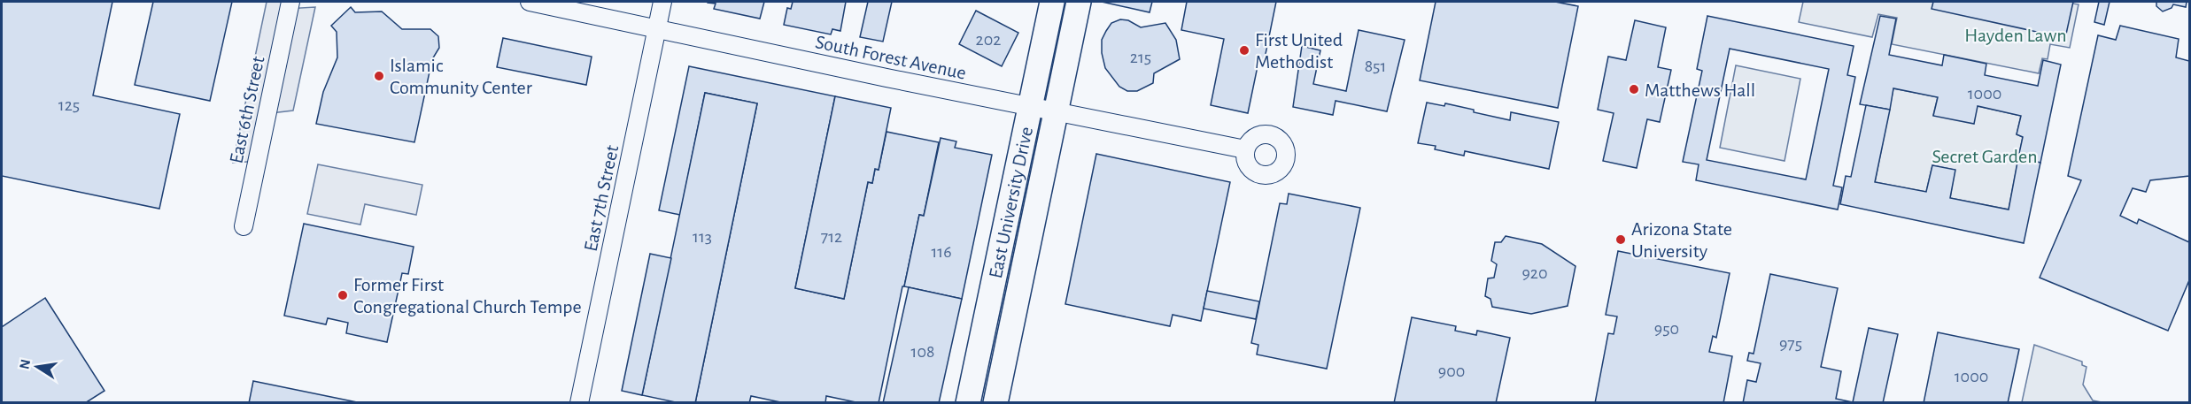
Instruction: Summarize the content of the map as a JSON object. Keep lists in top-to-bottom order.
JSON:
{
  "streets": {
    "main road": ["East University Drive"],
    "street": ["South Forest Avenue", "East 6th Street", "East 7th Street"]
  },
  "crossings": [
    ["South Forest Avenue", "East 7th Street"],
    ["South Forest Avenue", "East University Drive"]
  ],
  "parks": ["Hayden Lawn", "Secret Garden"],
  "places": [
    "First United Methodist",
    "Islamic Community Center",
    "Matthews Hall",
    "Arizona State University",
    "Former First Congregational Church Tempe"
  ],
  "house_numbers": [
    "202",
    "215",
    "851",
    "1000",
    "125",
    "113",
    "712",
    "116",
    "920",
    "950",
    "975",
    "108",
    "900",
    "1000"
  ],
  "north": "left"
}
